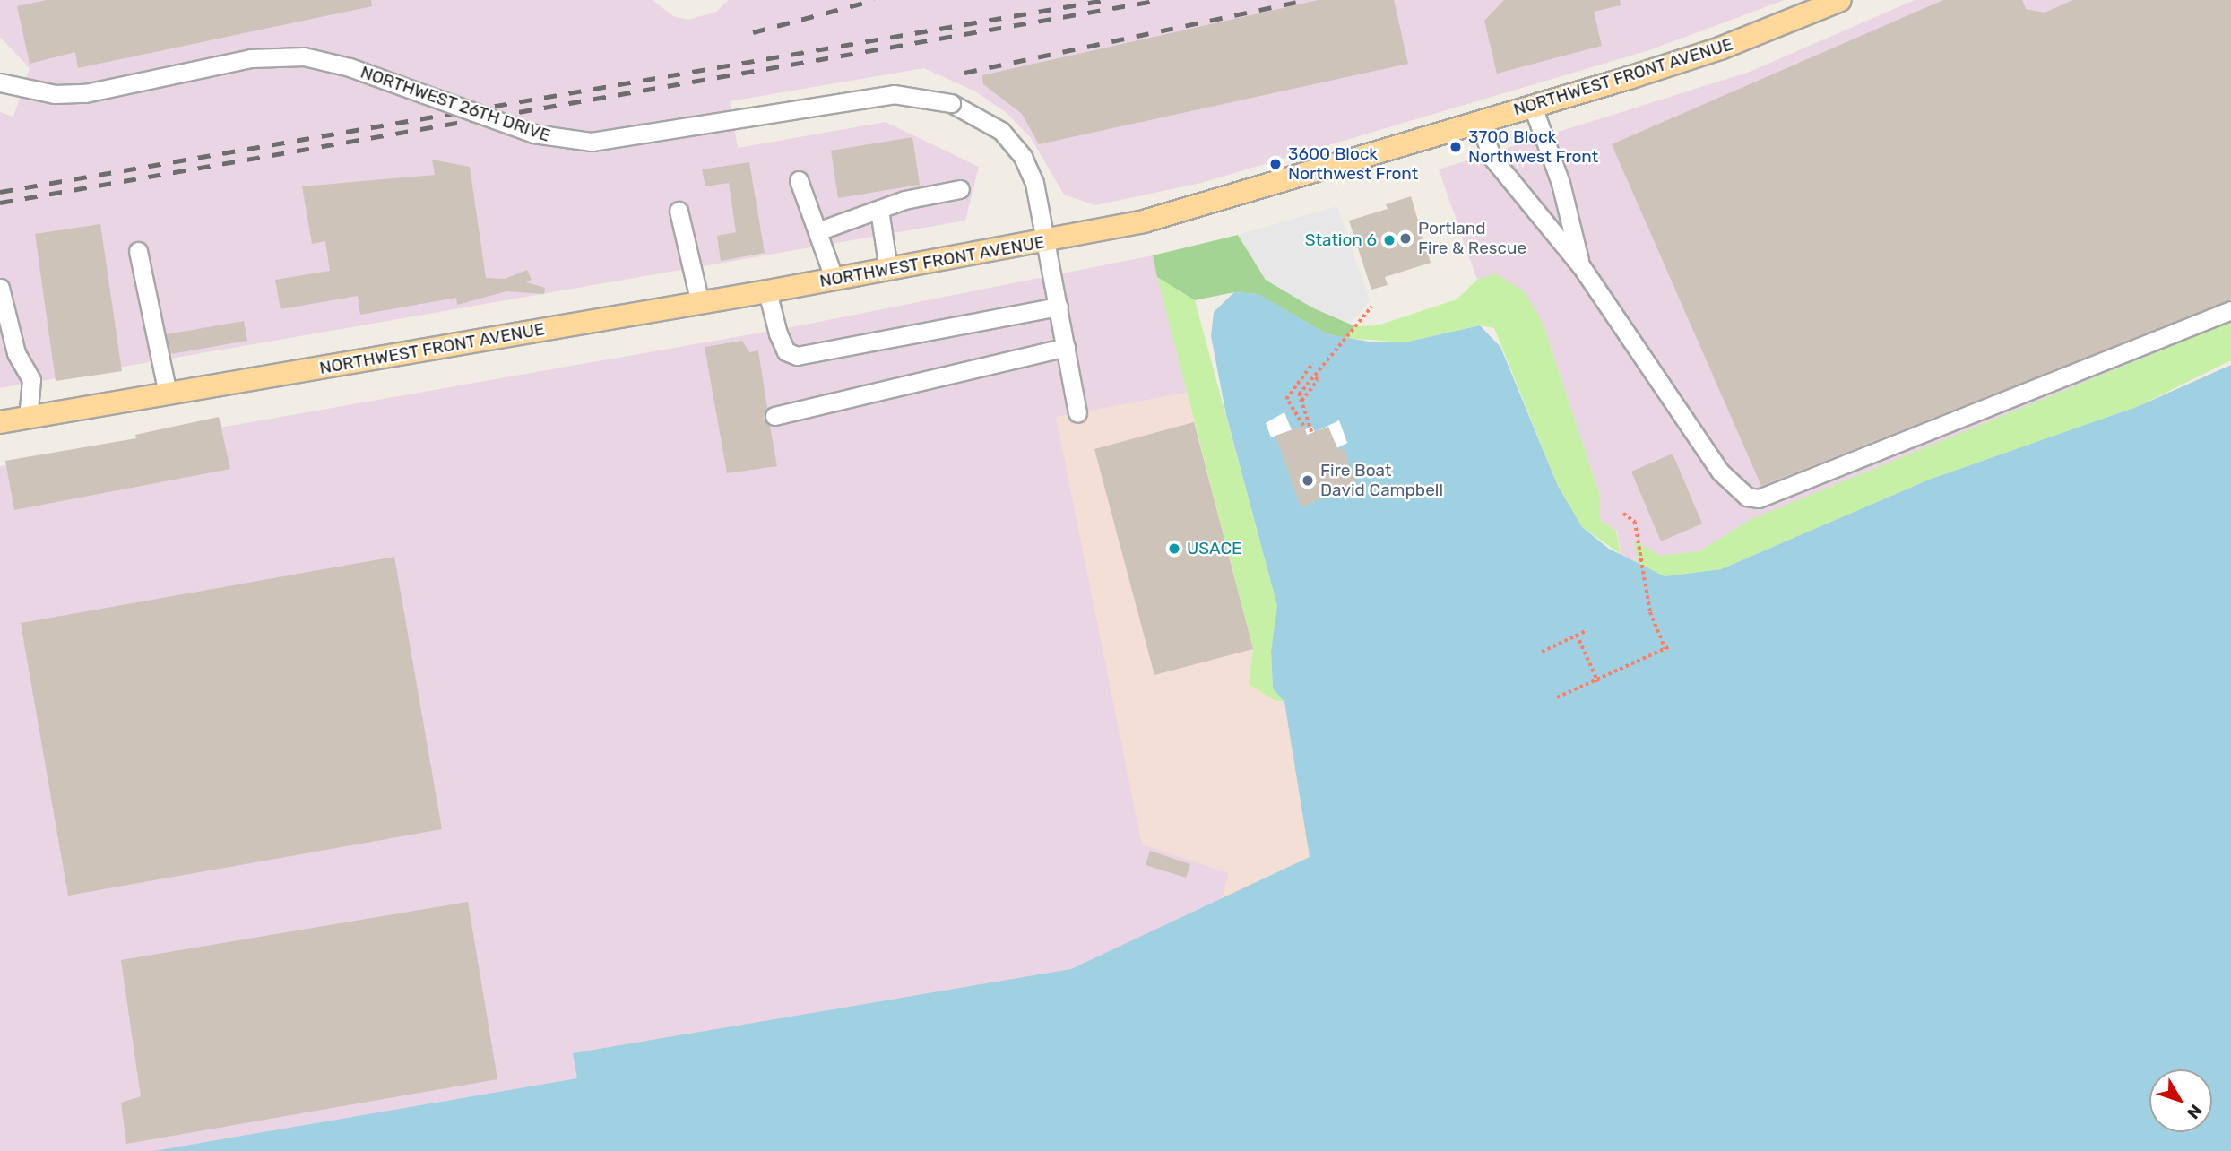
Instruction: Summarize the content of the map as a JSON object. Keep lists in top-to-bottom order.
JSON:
{
  "streets": {
    "main road": ["NORTHWEST FRONT AVENUE"],
    "street": ["NORTHWEST 26TH DRIVE"]
  },
  "crossings": [
    ["NORTHWEST FRONT AVENUE", "NORTHWEST 26TH DRIVE"]
  ],
  "places": [
    "3700 Block Northwest Front",
    "3600 Block Northwest Front",
    "Portland Fire & Rescue",
    "Station 6",
    "Fire Boat David Campbell",
    "USACE"
  ],
  "north": "bottom right"
}
